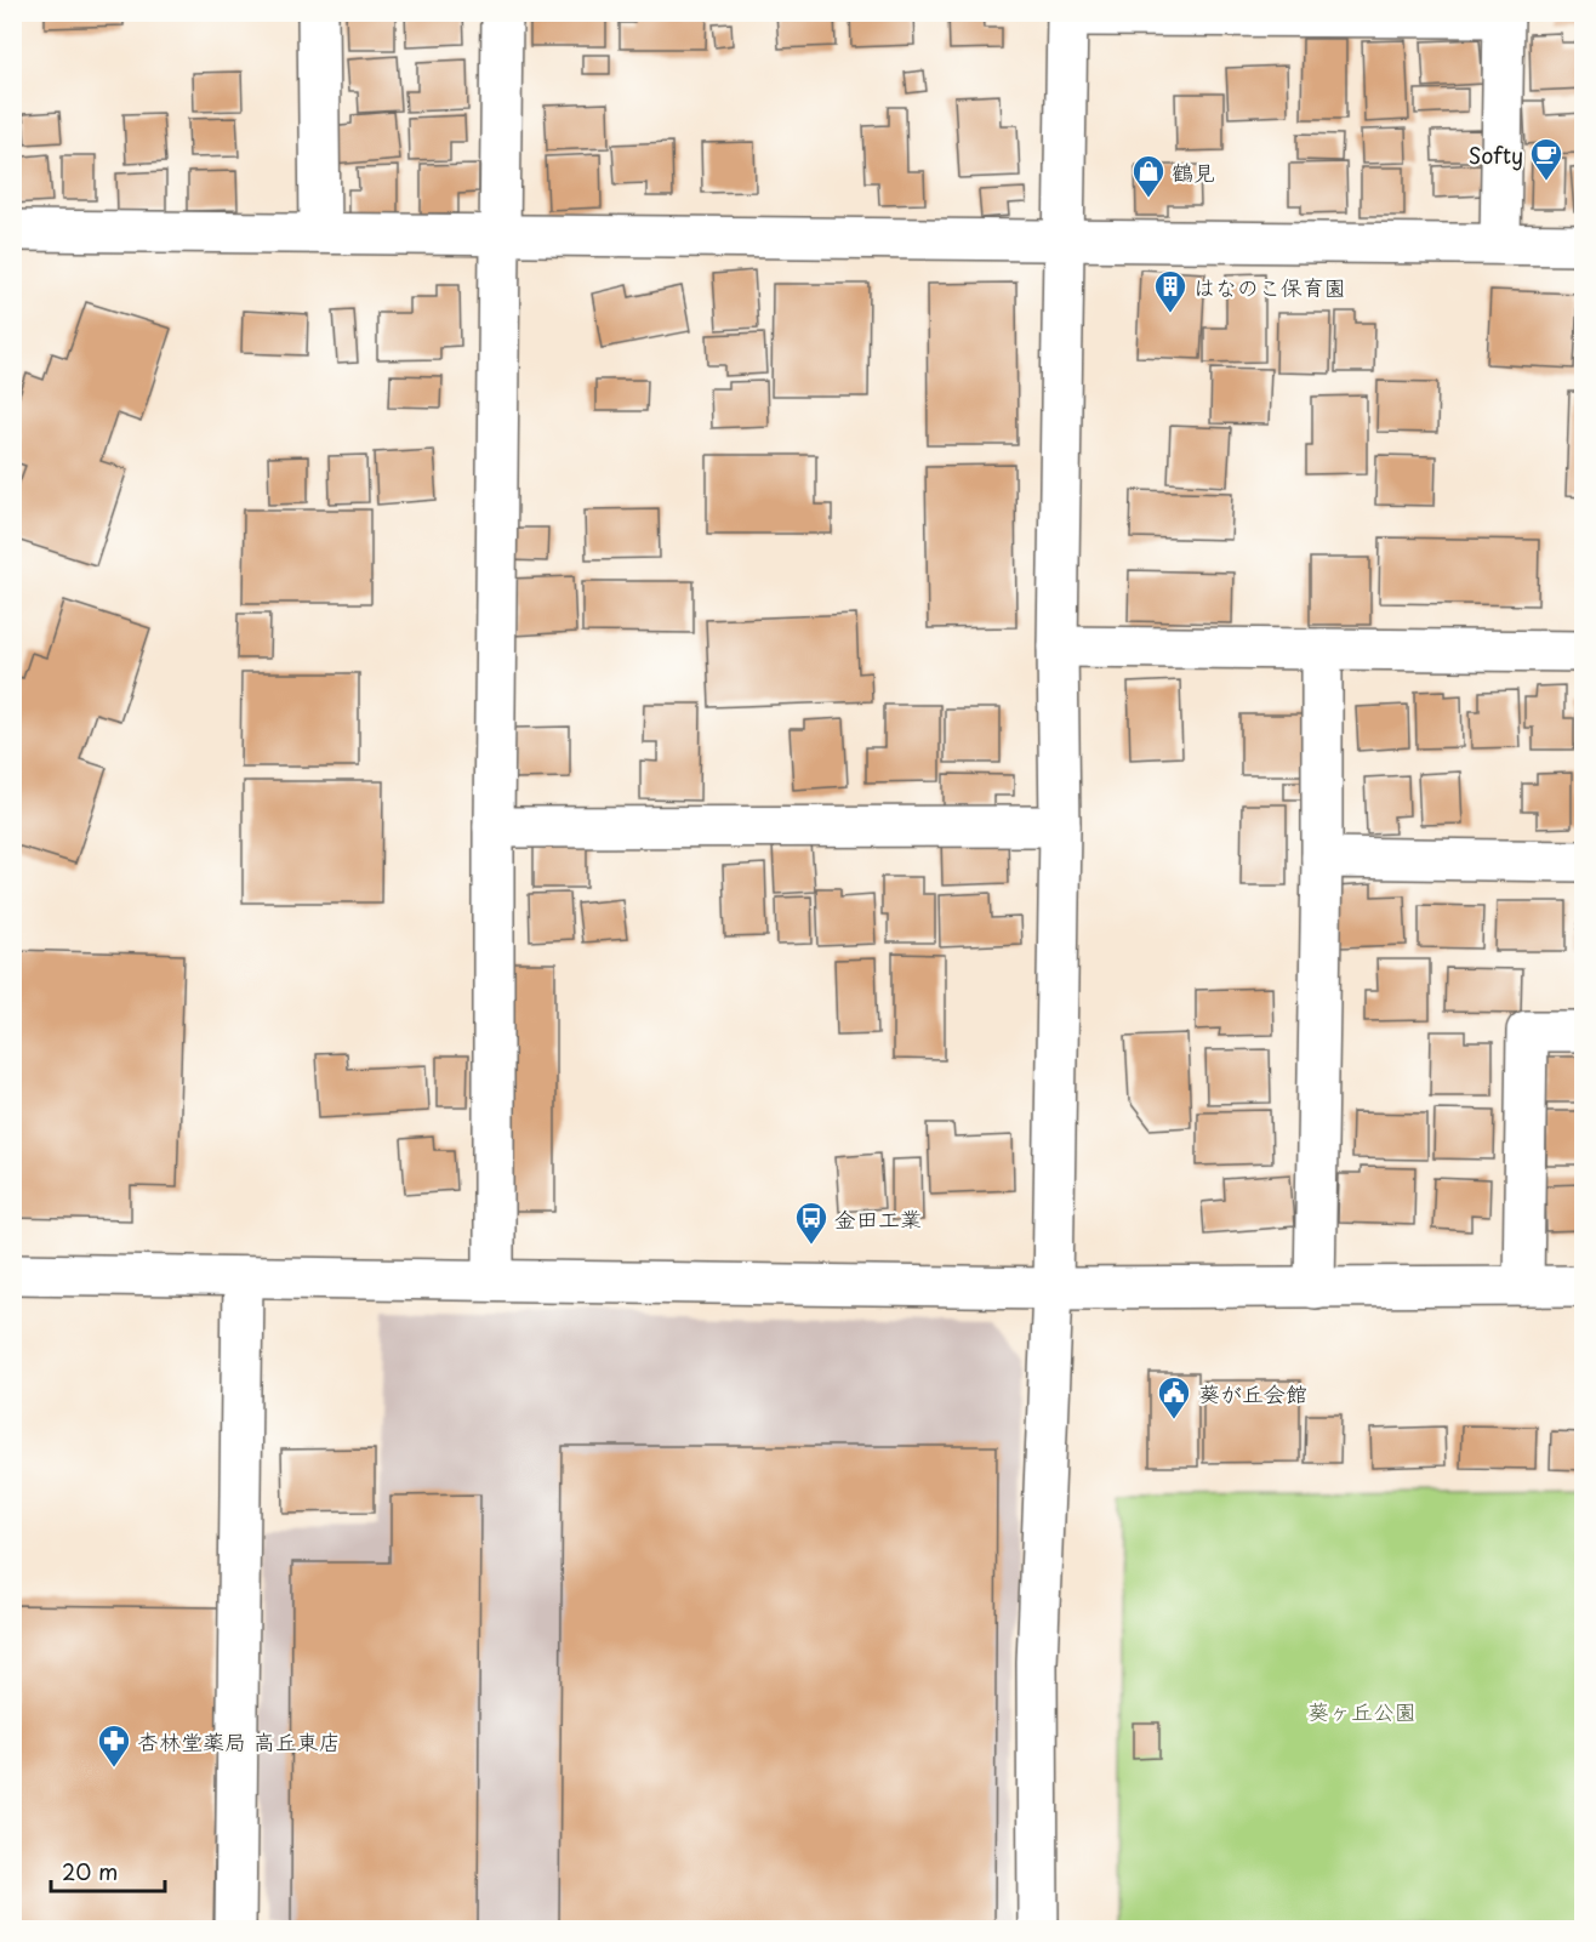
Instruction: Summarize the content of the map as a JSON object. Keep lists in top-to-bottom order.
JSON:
{
  "parks": ["葵ヶ丘公園"],
  "places": {
    "cafe": ["Softy"],
    "shop": ["鶴見"],
    "building": ["はなのこ保育園"],
    "bus stop": ["金田工業"],
    "public building": ["葵が丘会館"],
    "pharmacy": ["杏林堂薬局 高丘東店"]
  },
  "scale_bar": "20 m"
}
